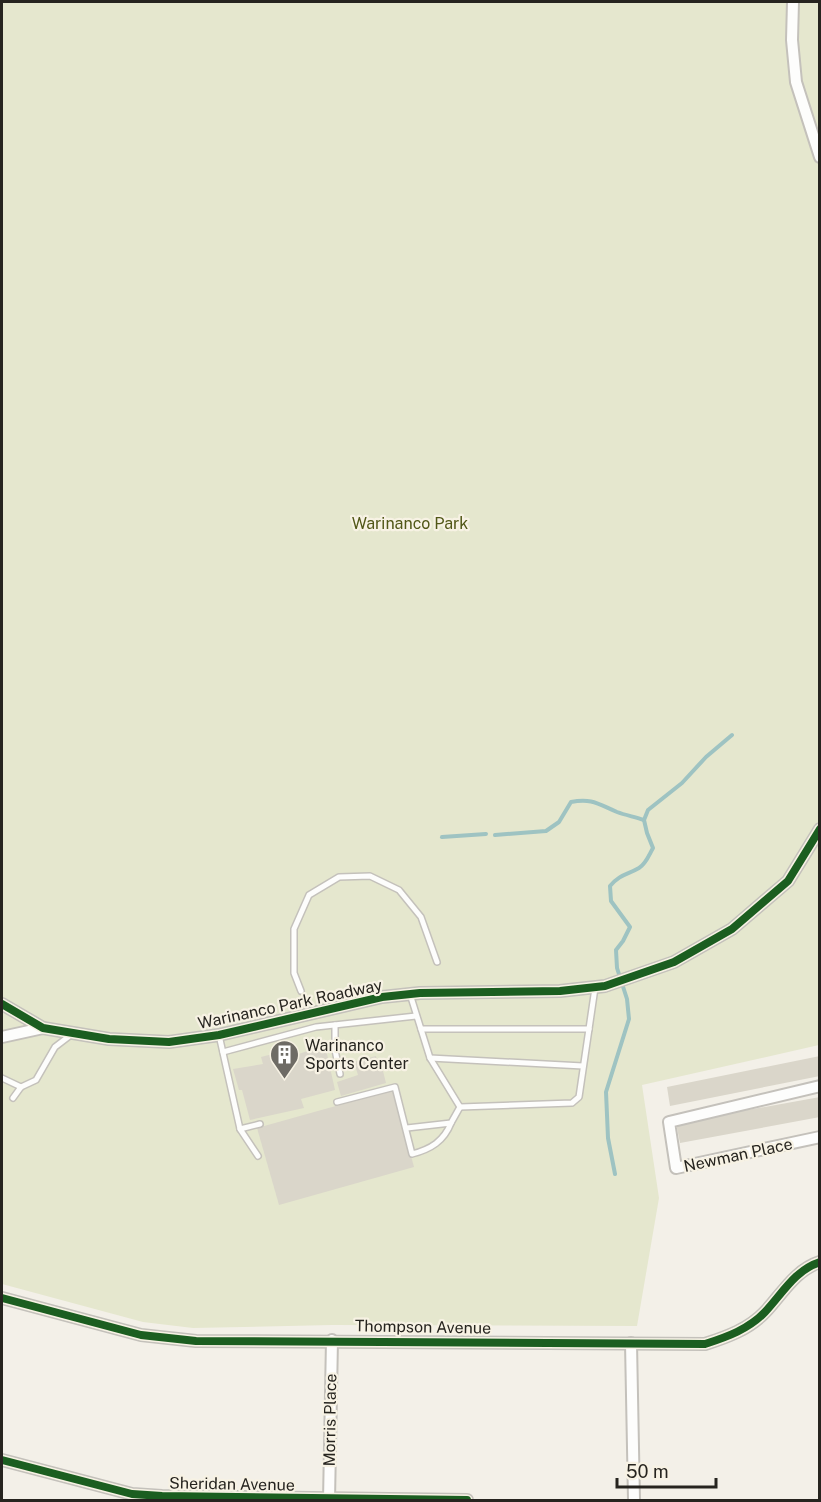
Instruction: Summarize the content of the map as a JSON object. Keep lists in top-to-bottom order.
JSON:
{
  "streets": {
    "street": [
      "Warinanco Park Roadway",
      "Newman Place",
      "Thompson Avenue",
      "Morris Place",
      "Sheridan Avenue"
    ]
  },
  "crossings": [
    ["Thompson Avenue", "Morris Place"],
    ["Morris Place", "Sheridan Avenue"]
  ],
  "parks": ["Warinanco Park"],
  "places": {
    "building": ["Warinanco Sports Center"]
  },
  "scale_bar": "50 m"
}
